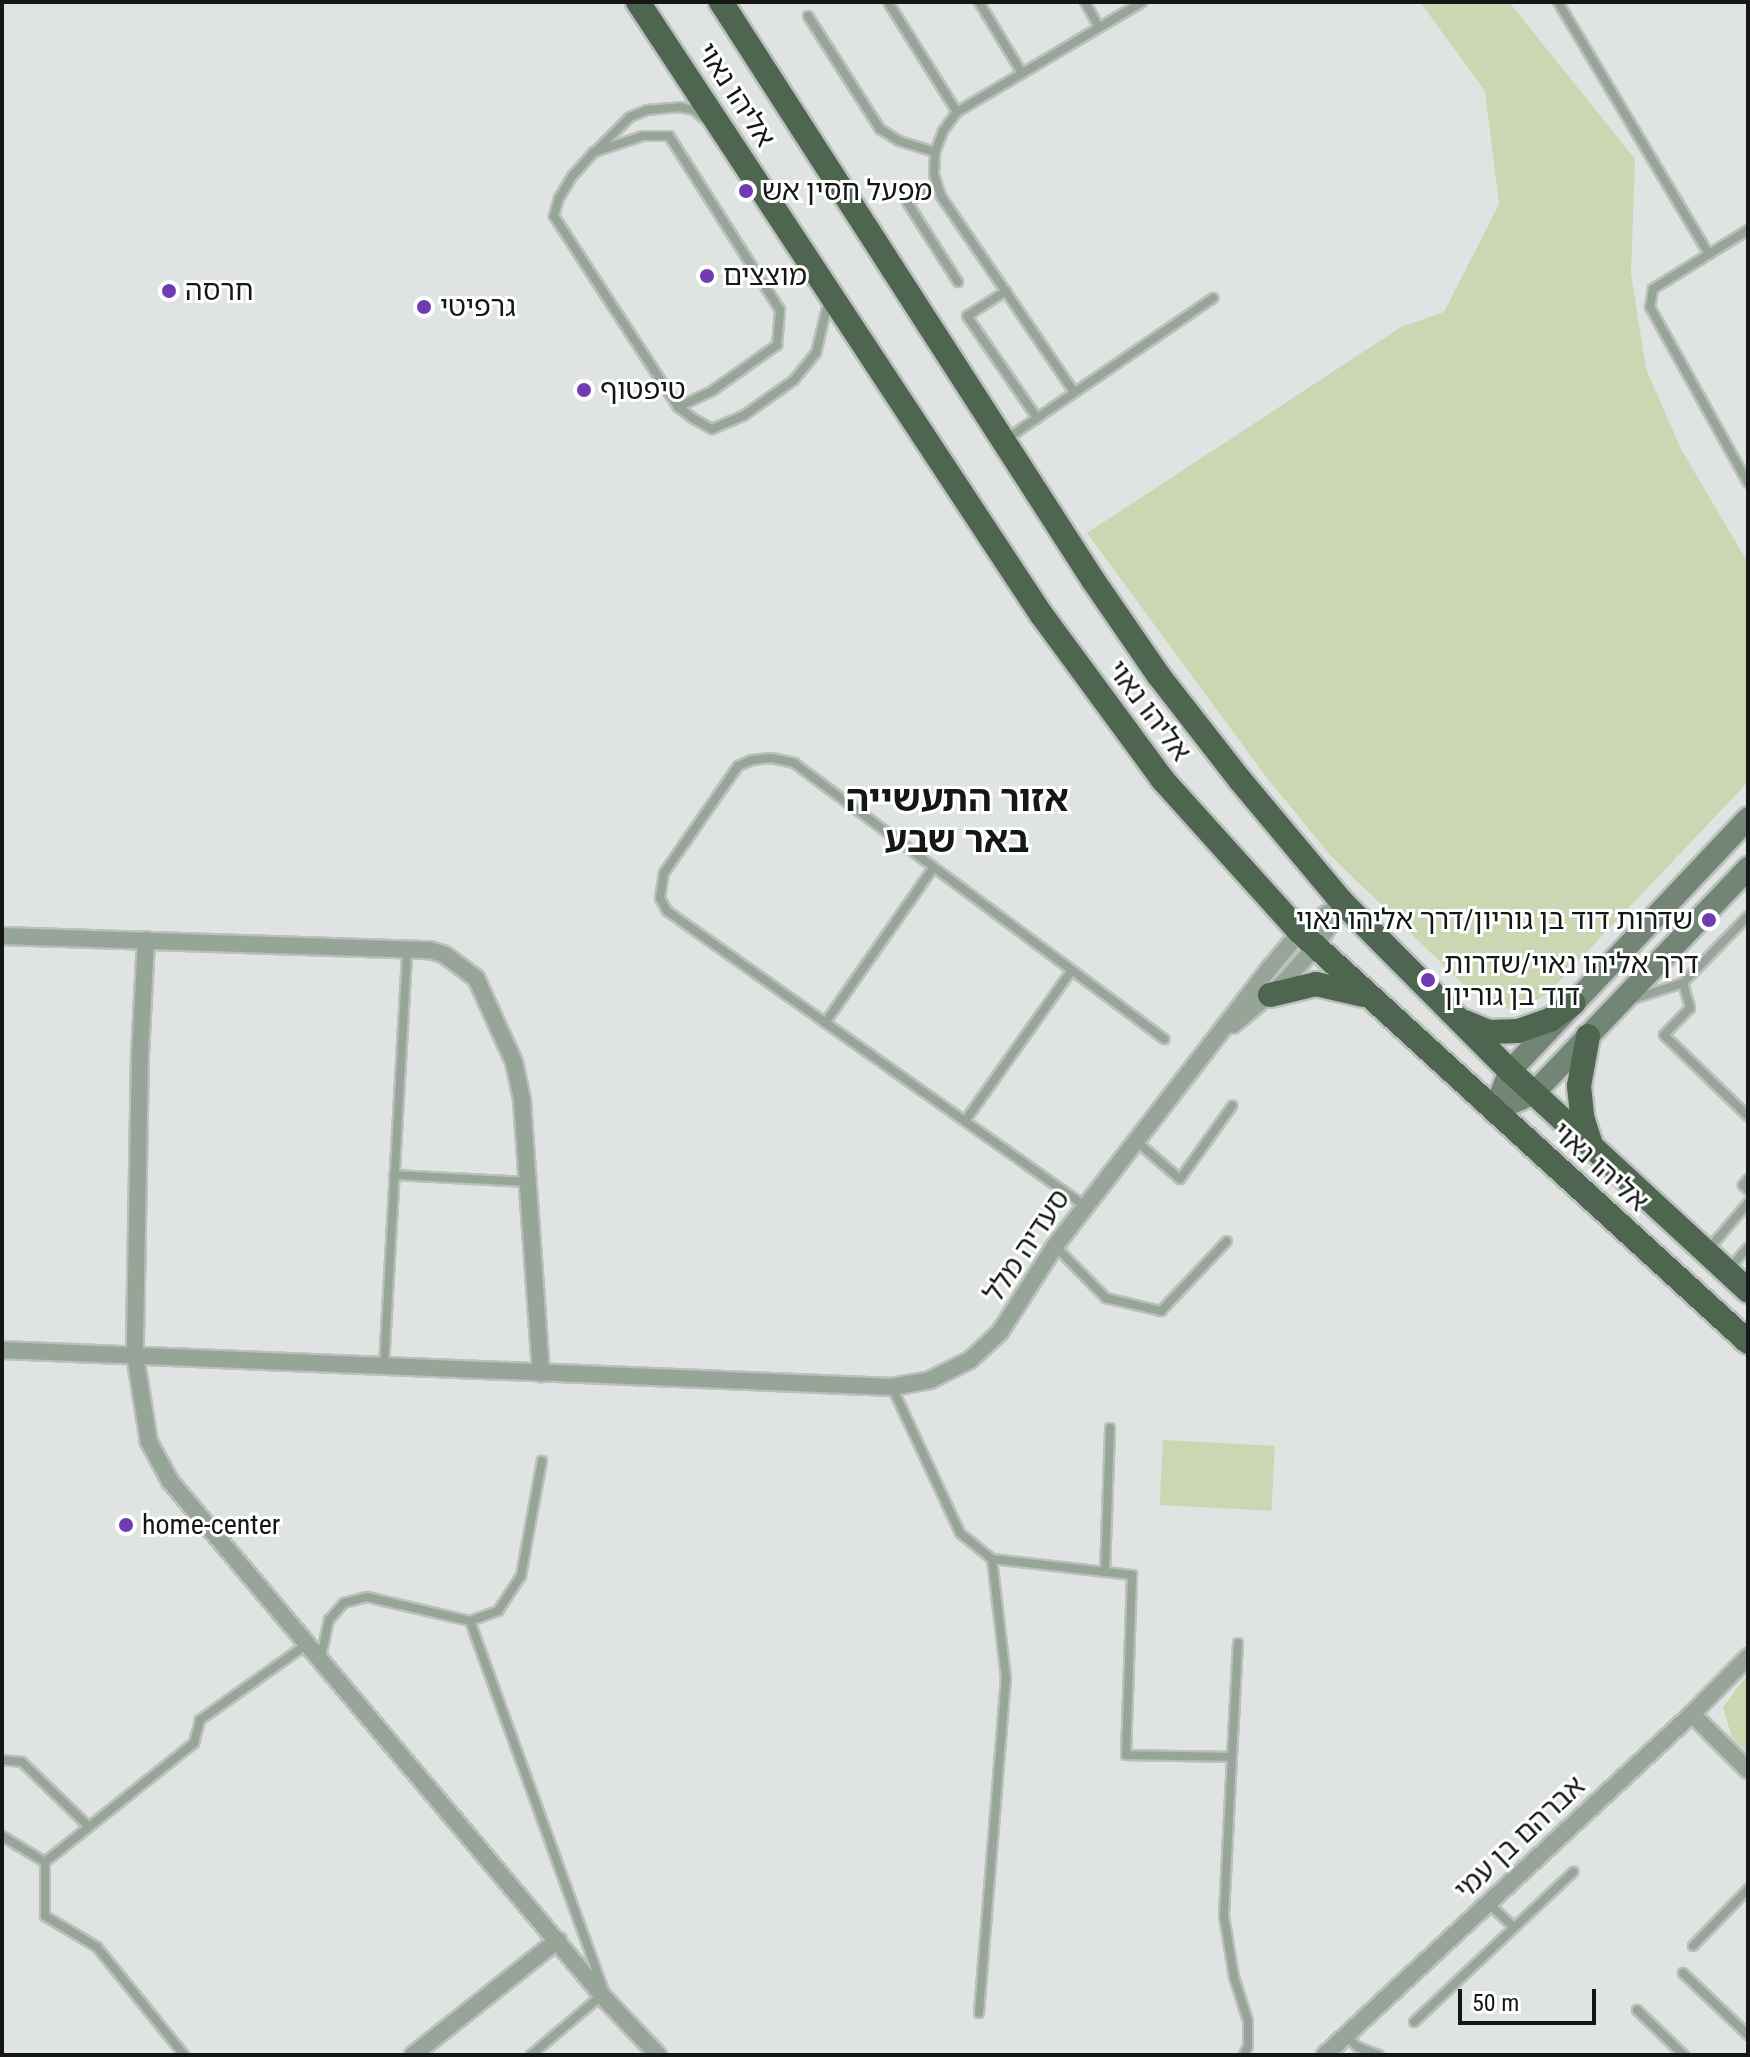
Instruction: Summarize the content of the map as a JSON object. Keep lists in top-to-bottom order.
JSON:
{
  "streets": {
    "highway": ["אליהו נאוי"],
    "street": ["סעדיה מלל", "אברהם בן עמי"]
  },
  "crossings": [
    ["אליהו נאוי", "סעדיה מלל"]
  ],
  "districts": ["אזור התעשייה באר שבע"],
  "places": [
    "מפעל חסין אש",
    "מוצצים",
    "חרסה",
    "גרפיטי",
    "טיפטוף",
    "שדרות דוד בן גוריון/דרך אליהו נאוי",
    "דרך אליהו נאוי/שדרות דוד בן גוריון",
    "home-center"
  ],
  "scale_bar": "50 m"
}
